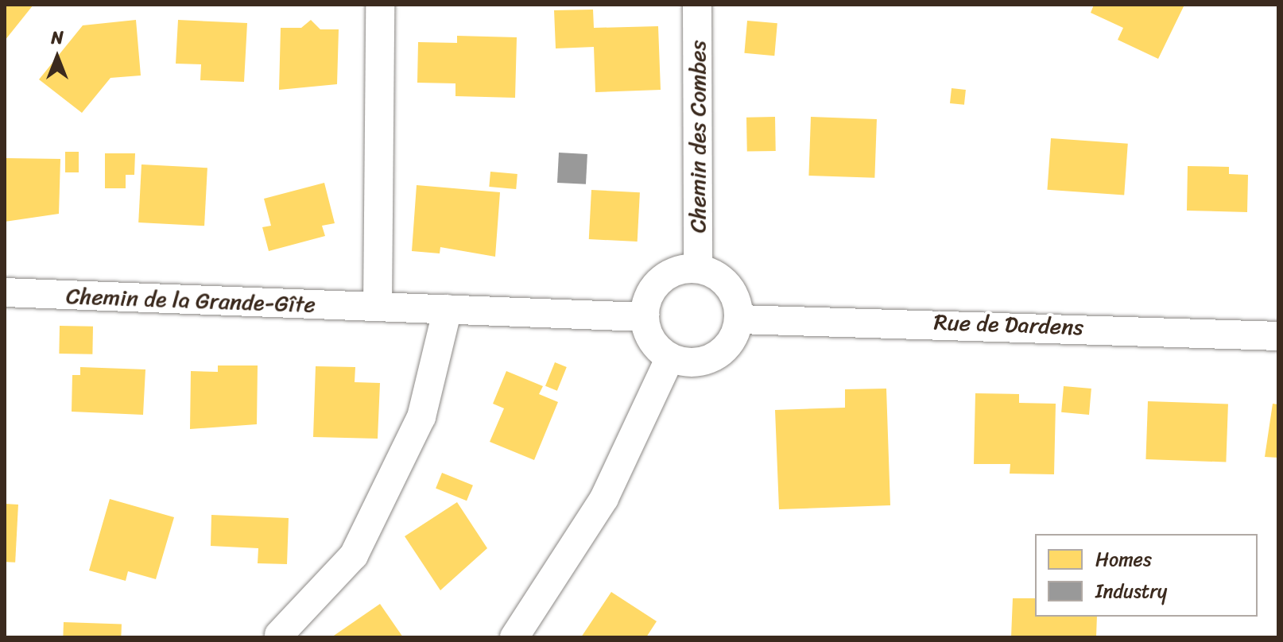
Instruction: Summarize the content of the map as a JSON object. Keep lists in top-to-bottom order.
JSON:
{
  "streets": {
    "street": ["Chemin des Combes", "Chemin de la Grande-Gîte", "Rue de Dardens"]
  },
  "crossings": [
    ["Chemin des Combes", "Chemin de la Grande-Gîte"],
    ["Chemin des Combes", "Rue de Dardens"],
    ["Chemin de la Grande-Gîte", "Rue de Dardens"]
  ],
  "legend": ["Homes", "Industry"],
  "north": "top"
}
